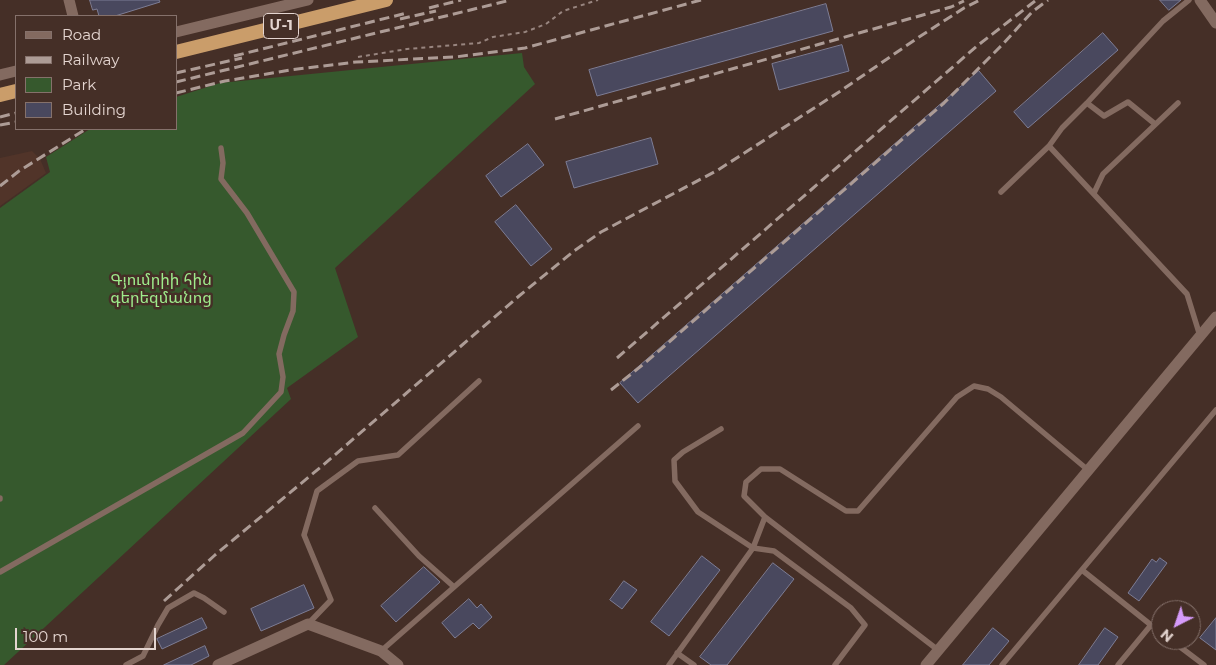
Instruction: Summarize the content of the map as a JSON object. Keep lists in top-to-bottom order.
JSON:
{
  "streets": {
    "highway": ["Մ-1"]
  },
  "parks": ["Գյումրիի հին գերեզմանոց"],
  "legend": [
    "Road",
    "Railway",
    "Park",
    "Building"
  ],
  "scale_bar": "100 m",
  "north": "bottom left"
}
